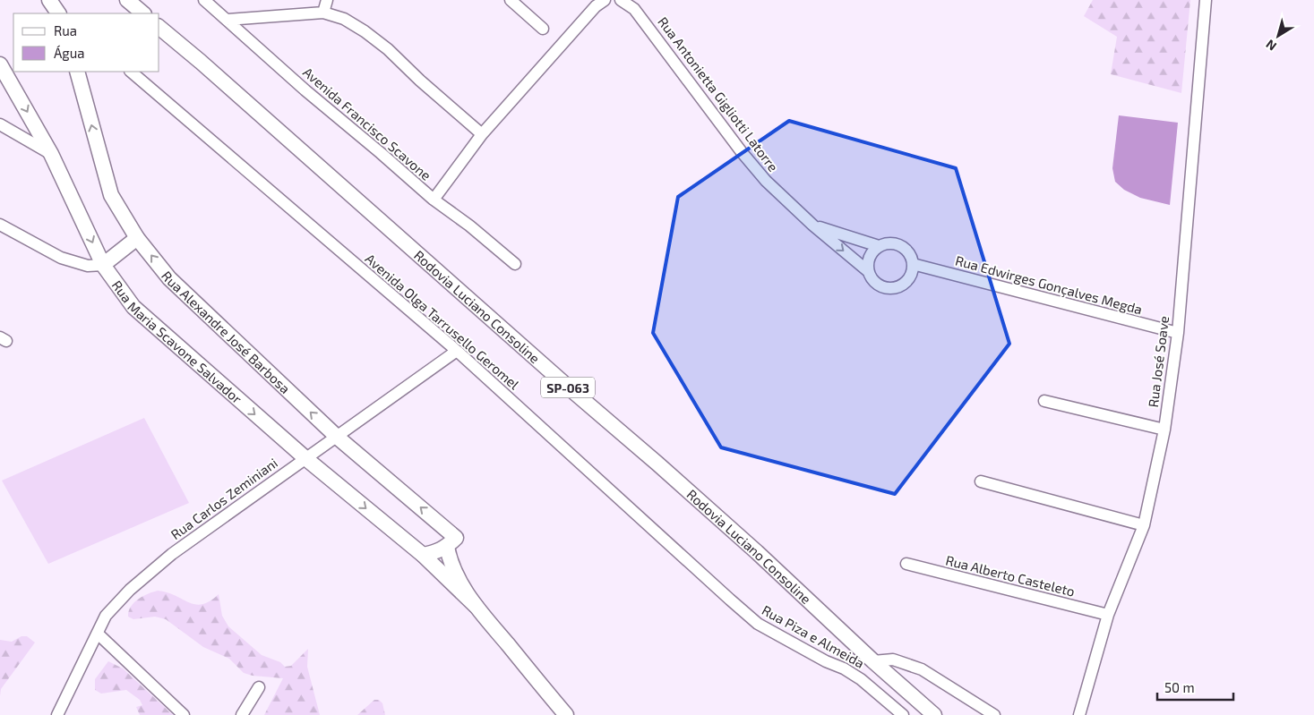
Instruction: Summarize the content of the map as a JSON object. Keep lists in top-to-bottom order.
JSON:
{
  "streets": {
    "main road": [
      "Rodovia Luciano Consoline",
      "Rua Alexandre José Barbosa",
      "Rua Maria Scavone Salvador",
      "SP-063"
    ],
    "street": [
      "Rua Antonietta Gigliotti Latorre",
      "Avenida Francisco Scavone",
      "Rua Edwirges Gonçalves Megda",
      "Avenida Olga Tarrusello Geromel",
      "Rua José Soave",
      "Rua Carlos Zeminiani",
      "Rua Alberto Casteleto",
      "Rua Piza e Almeida"
    ]
  },
  "crossings": [
    ["Rua Antonietta Gigliotti Latorre", "Rua Edwirges Gonçalves Megda"],
    ["Rua Edwirges Gonçalves Megda", "Rua José Soave"],
    ["Avenida Olga Tarrusello Geromel", "Rua Carlos Zeminiani"],
    ["Avenida Olga Tarrusello Geromel", "Rua Piza e Almeida"],
    ["Rua Alexandre José Barbosa", "Rua Carlos Zeminiani"],
    ["Rua Maria Scavone Salvador", "Rua Carlos Zeminiani"],
    ["Rua José Soave", "Rua Alberto Casteleto"]
  ],
  "one_way": ["Rua Alexandre José Barbosa", "Rua Maria Scavone Salvador"],
  "legend": ["Rua", "Água"],
  "scale_bar": "50 m",
  "north": "bottom left"
}
